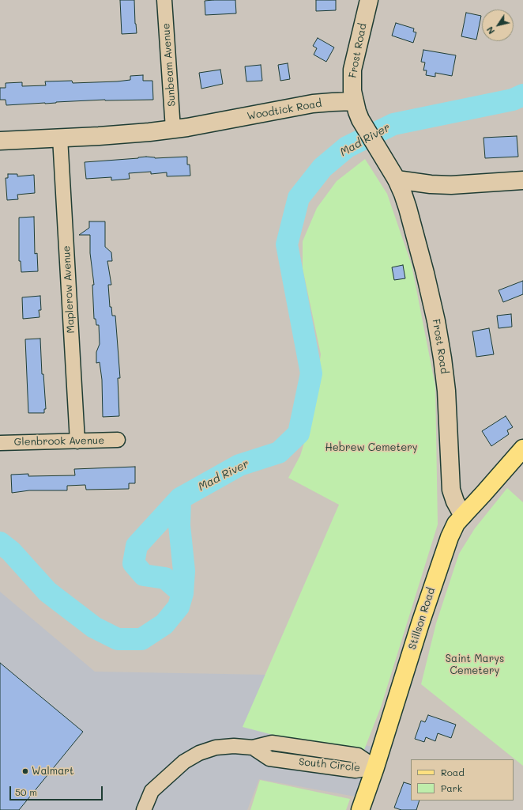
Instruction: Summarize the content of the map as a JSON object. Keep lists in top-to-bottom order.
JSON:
{
  "streets": {
    "main road": ["Frost Road", "Woodtick Road", "Stillson Road"],
    "street": [
      "Sunbeam Avenue",
      "Maplerow Avenue",
      "Glenbrook Avenue",
      "South Circle"
    ]
  },
  "crossings": [
    ["Frost Road", "Woodtick Road"],
    ["Frost Road", "Stillson Road"],
    ["Sunbeam Avenue", "Woodtick Road"],
    ["Woodtick Road", "Maplerow Avenue"],
    ["Maplerow Avenue", "Glenbrook Avenue"],
    ["Stillson Road", "South Circle"]
  ],
  "water": ["Mad River"],
  "parks": ["Hebrew Cemetery", "Saint Marys Cemetery"],
  "places": ["Walmart"],
  "legend": ["Road", "Park"],
  "scale_bar": "50 m",
  "north": "bottom left"
}
